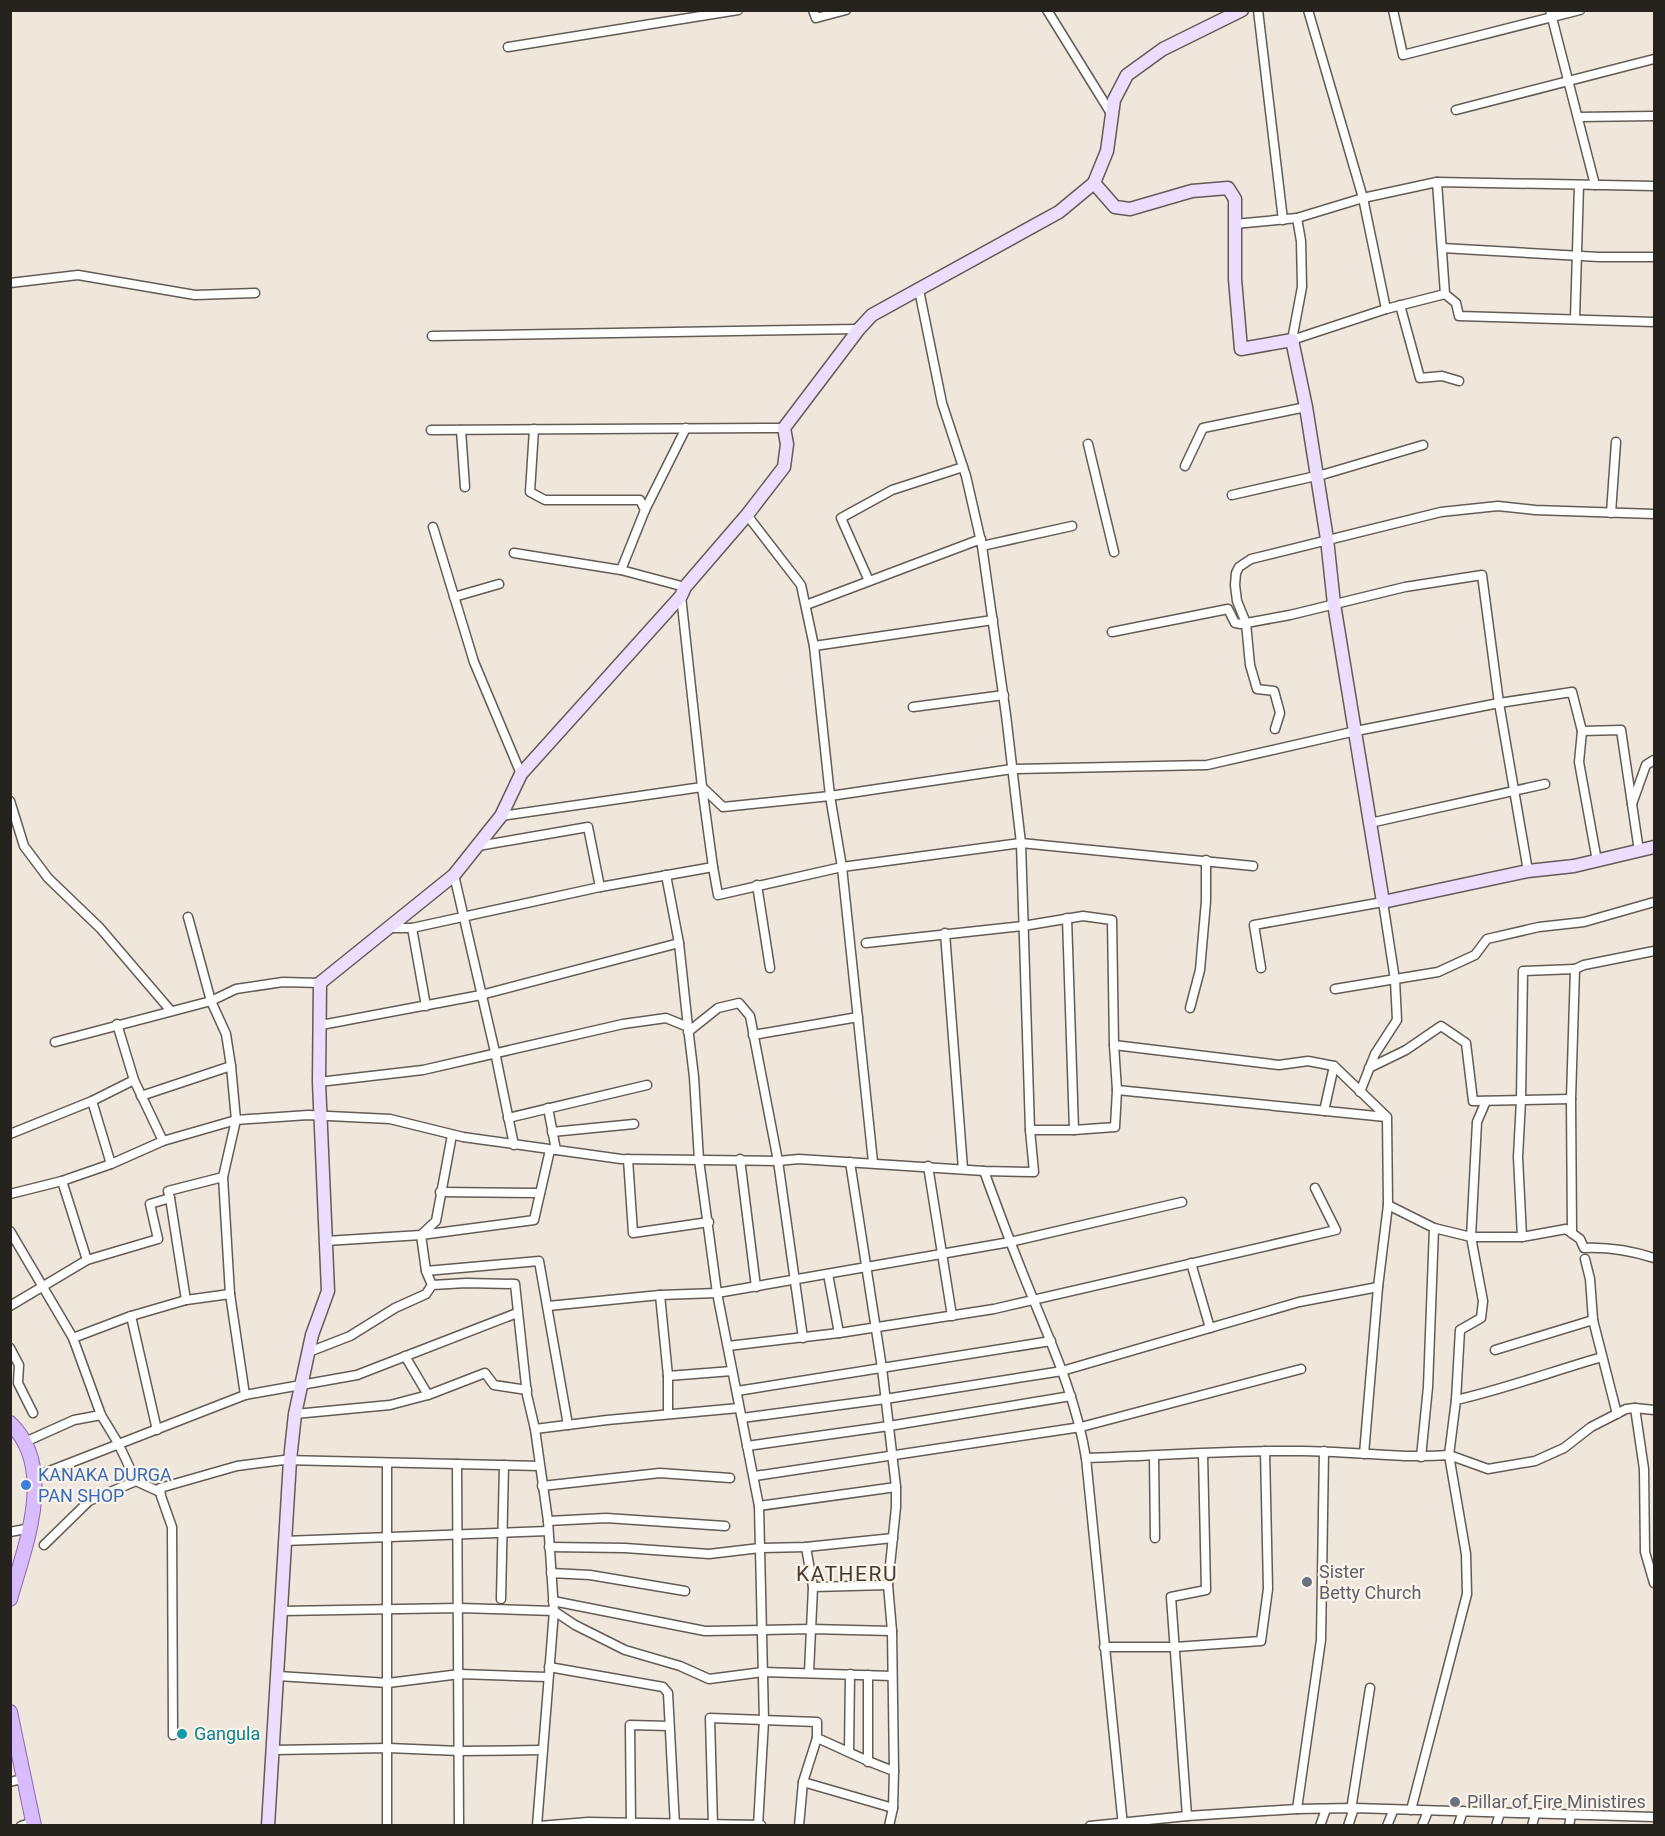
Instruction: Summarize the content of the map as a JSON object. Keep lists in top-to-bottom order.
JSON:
{
  "districts": ["KATHERU"],
  "places": [
    "KANAKA DURGA PAN SHOP",
    "Sister Betty Church",
    "Gangula",
    "Pillar of Fire Ministires"
  ]
}
